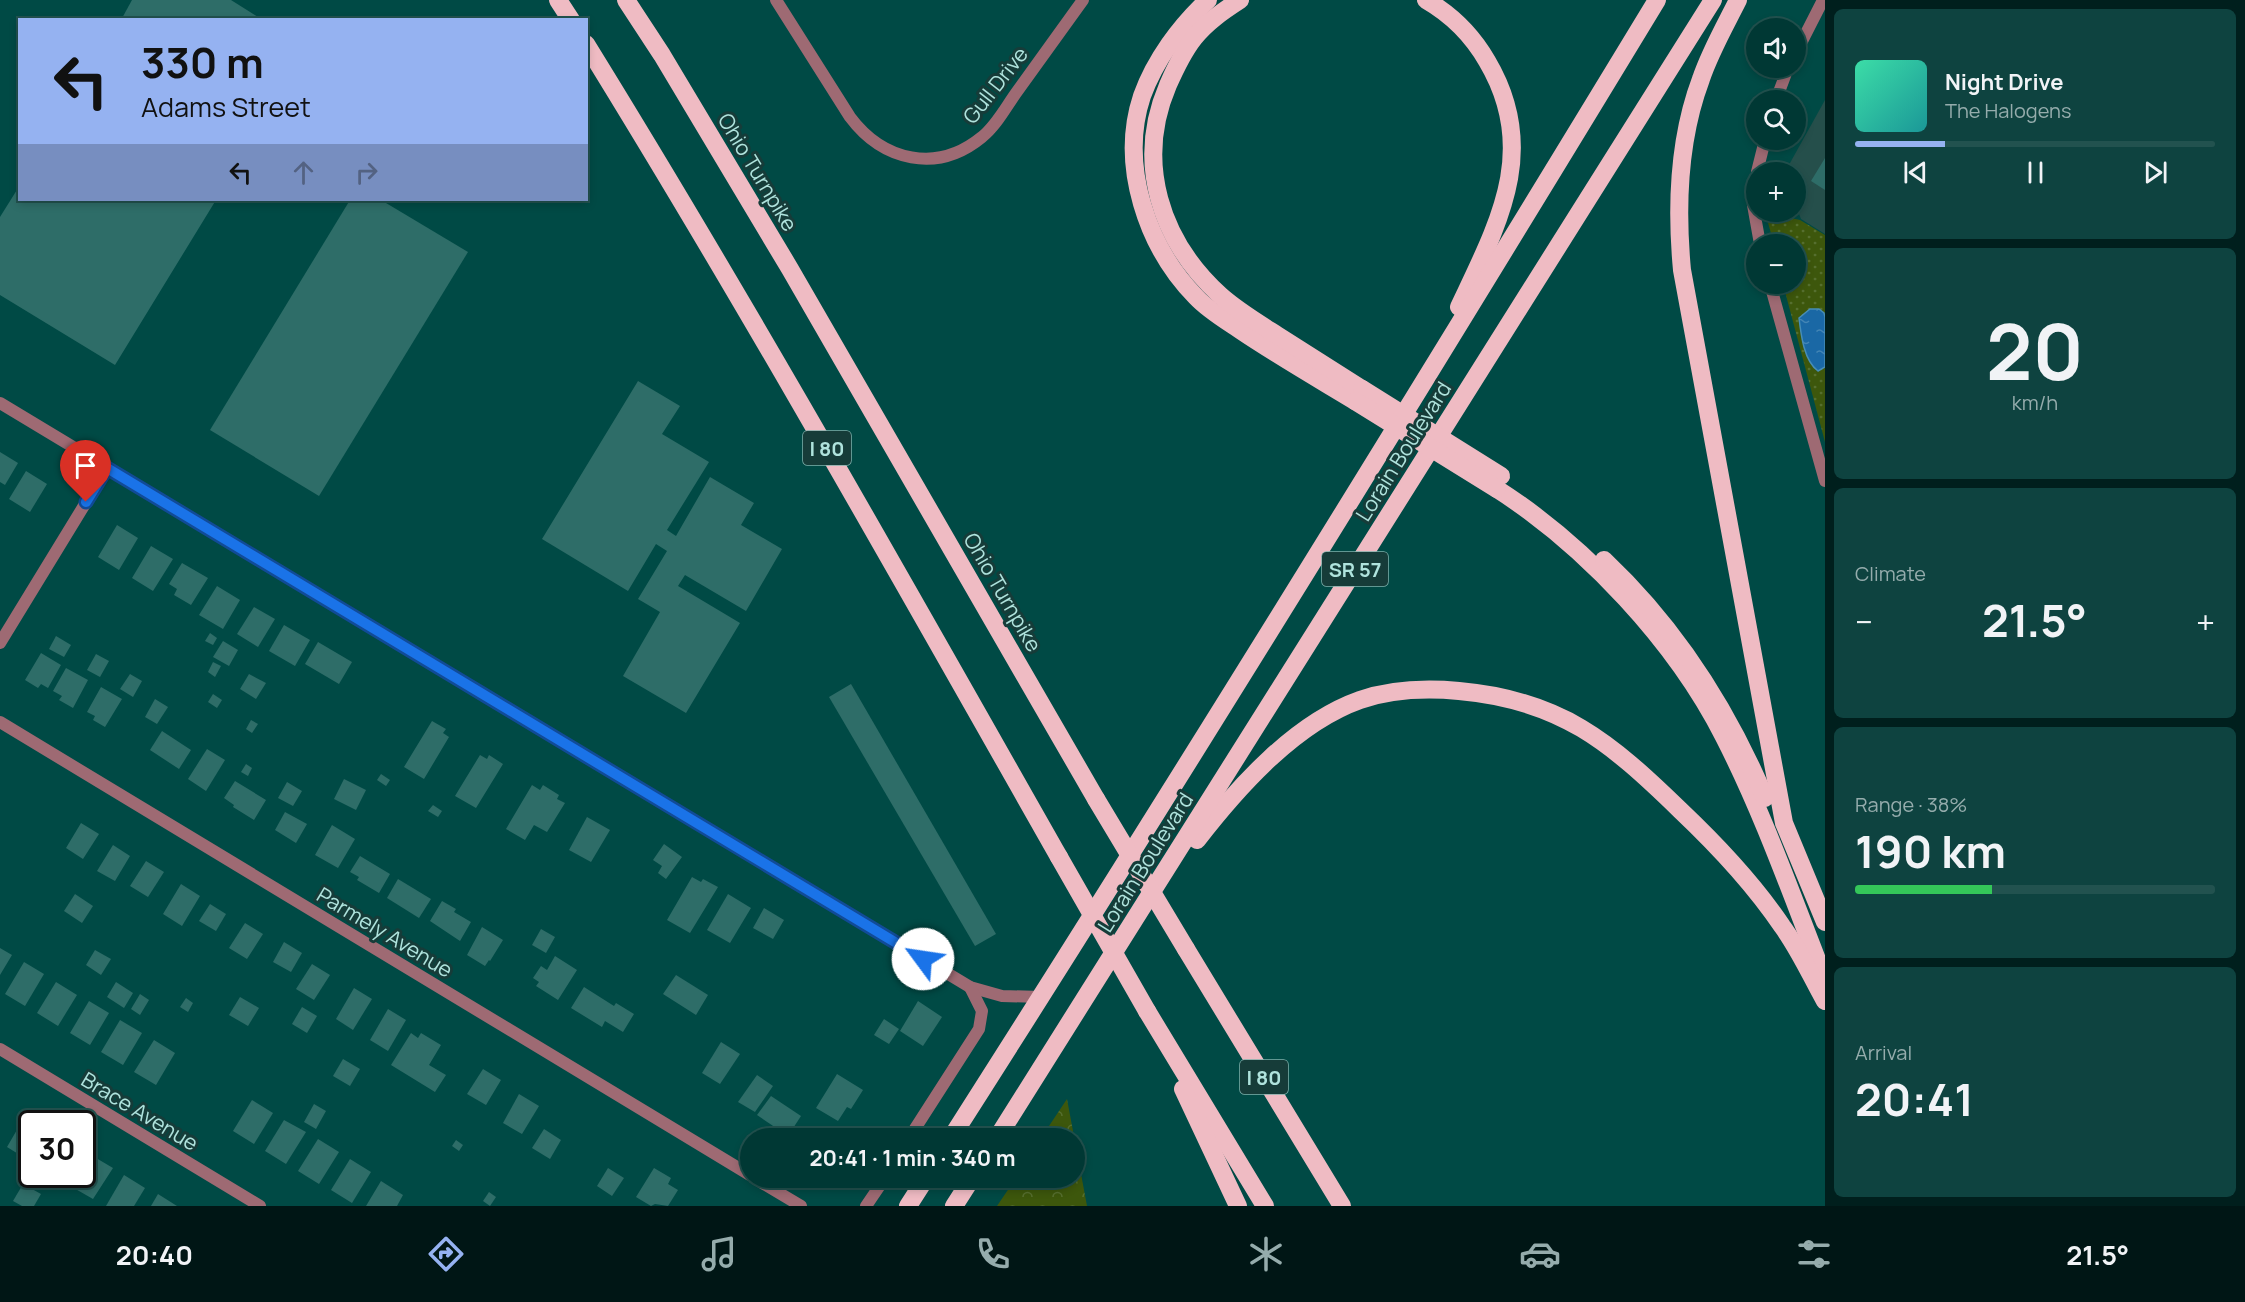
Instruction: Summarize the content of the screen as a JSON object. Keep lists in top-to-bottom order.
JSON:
{
  "streets": {
    "highway": [
      "Ohio Turnpike",
      "I 80",
      "Lorain Boulevard",
      "SR 57"
    ],
    "street": ["Gull Drive", "Parmely Avenue", "Brace Avenue"]
  },
  "page": {
    "map_buttons": ["+", "−"],
    "turn": ["330 m", "Adams Street"],
    "song": ["Night Drive", "The Halogens"],
    "tile": [
      ["20", "km/h"],
      "Climate",
      ["Range · 38%", "190 km"],
      ["Arrival", "20:41"]
    ],
    "heat": ["−", "21.5°", "+"],
    "limit": "30",
    "trip": "20:41 · 1 min · 340 m",
    "tabs": ["20:40", "21.5°"]
  }
}
